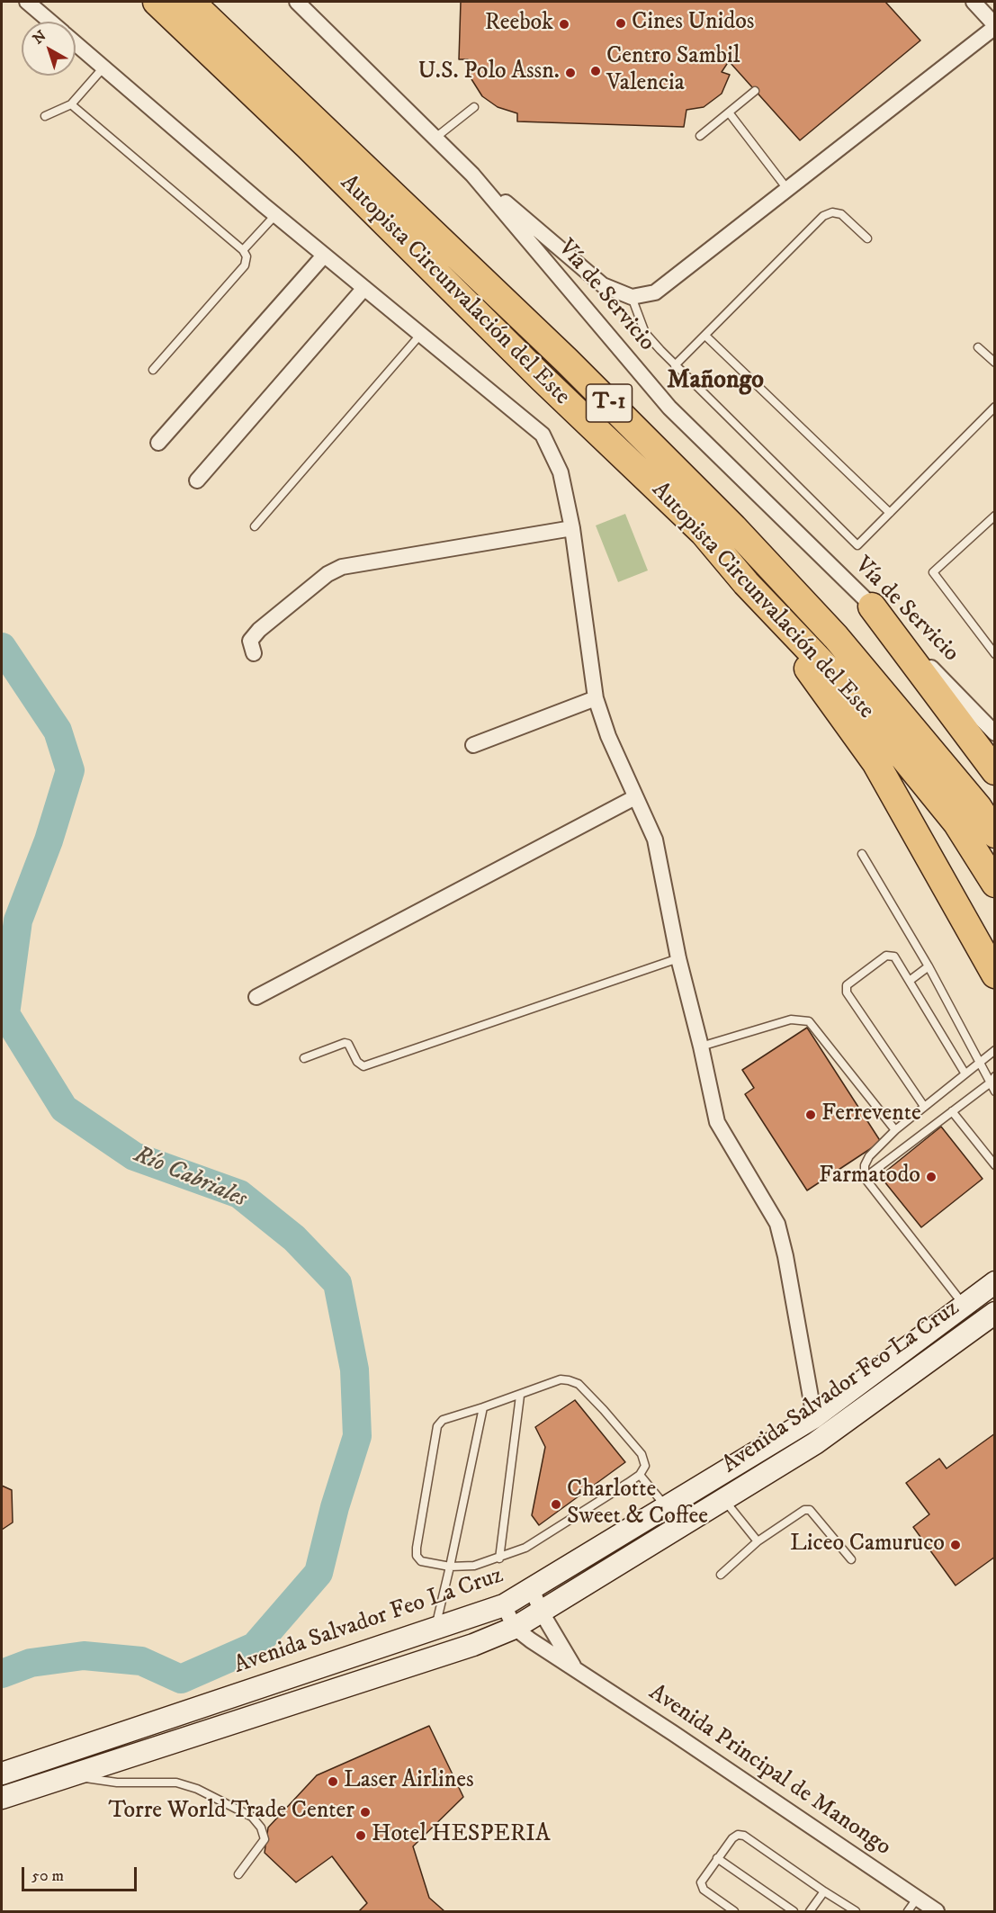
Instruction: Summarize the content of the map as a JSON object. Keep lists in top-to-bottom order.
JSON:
{
  "streets": {
    "highway": ["Autopista Circunvalación del Este", "T-1"],
    "street": ["Vía de Servicio", "Avenida Salvador Feo La Cruz", "Avenida Principal de Manongo"]
  },
  "crossings": [
    ["Avenida Salvador Feo La Cruz", "Avenida Principal de Manongo"]
  ],
  "districts": ["Mañongo"],
  "water": ["Río Cabriales"],
  "places": [
    "Cines Unidos",
    "Reebok",
    "Centro Sambil Valencia",
    "U.S. Polo Assn.",
    "Ferrevente",
    "Farmatodo",
    "Charlotte Sweet & Coffee",
    "Liceo Camuruco",
    "Laser Airlines",
    "Torre World Trade Center",
    "Hotel HESPERIA"
  ],
  "scale_bar": "50 m",
  "north": "top left"
}
